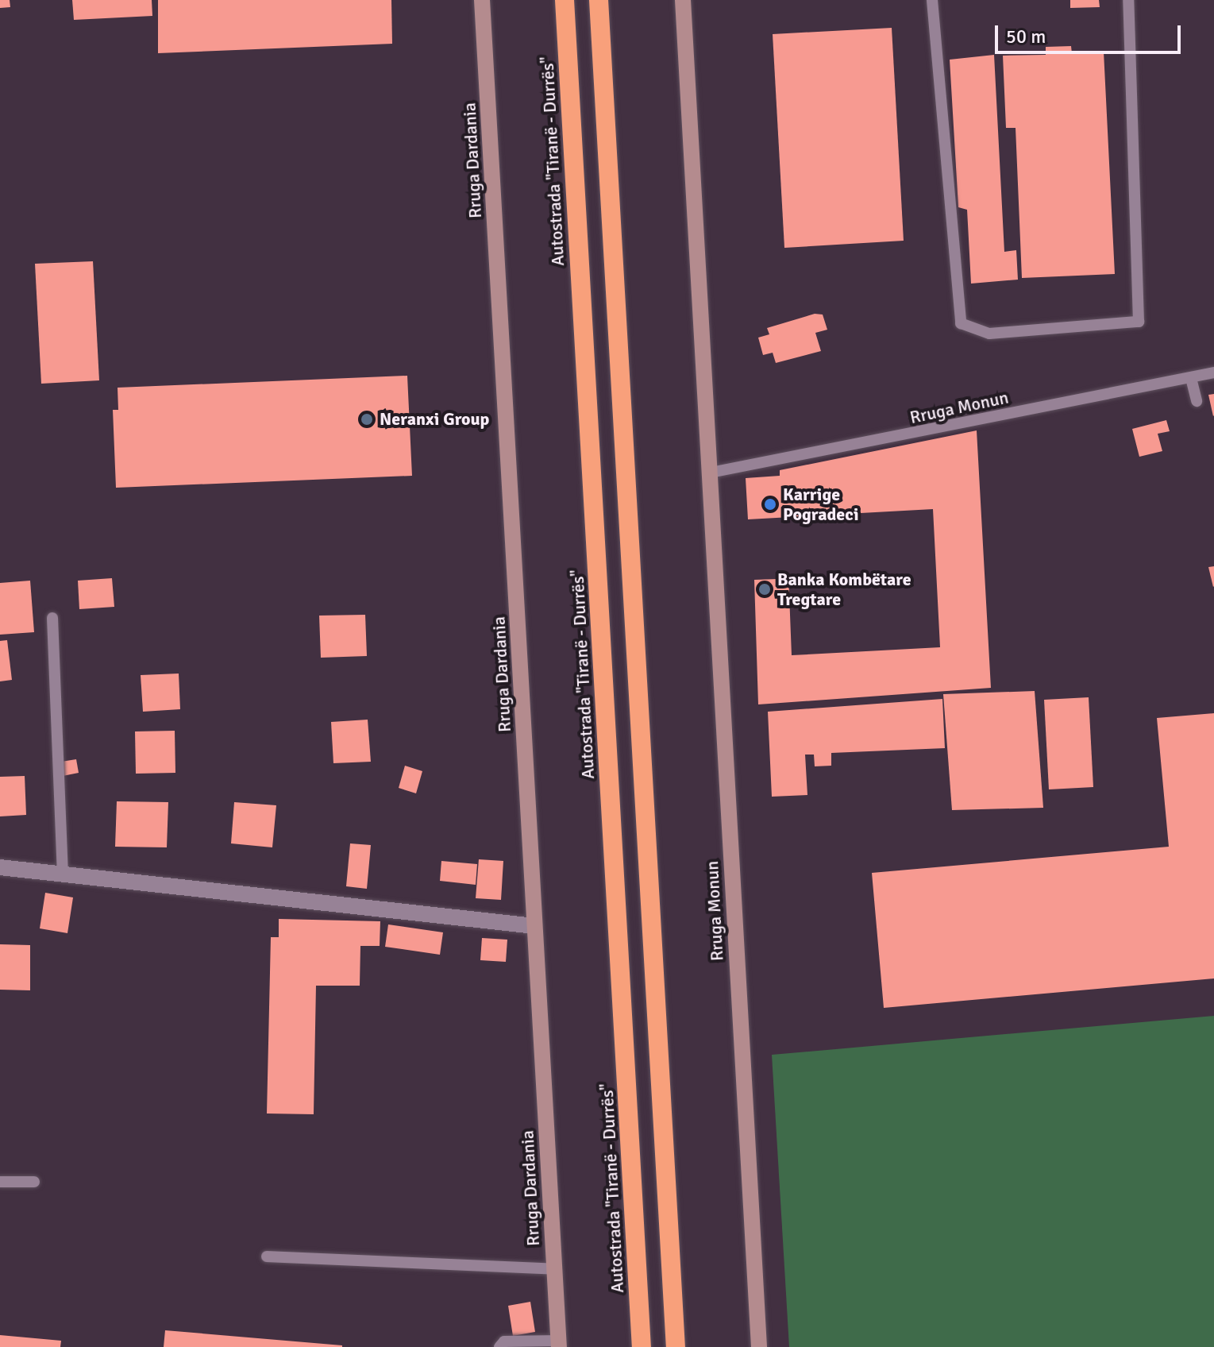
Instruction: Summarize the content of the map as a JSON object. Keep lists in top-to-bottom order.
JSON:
{
  "streets": {
    "highway": ["Autostrada \"Tiranë - Durrës\""],
    "main road": ["Rruga Dardania", "Rruga Monun"]
  },
  "places": ["Neranxi Group", "Karrige Pogradeci", "Banka Kombëtare Tregtare"],
  "scale_bar": "50 m"
}
